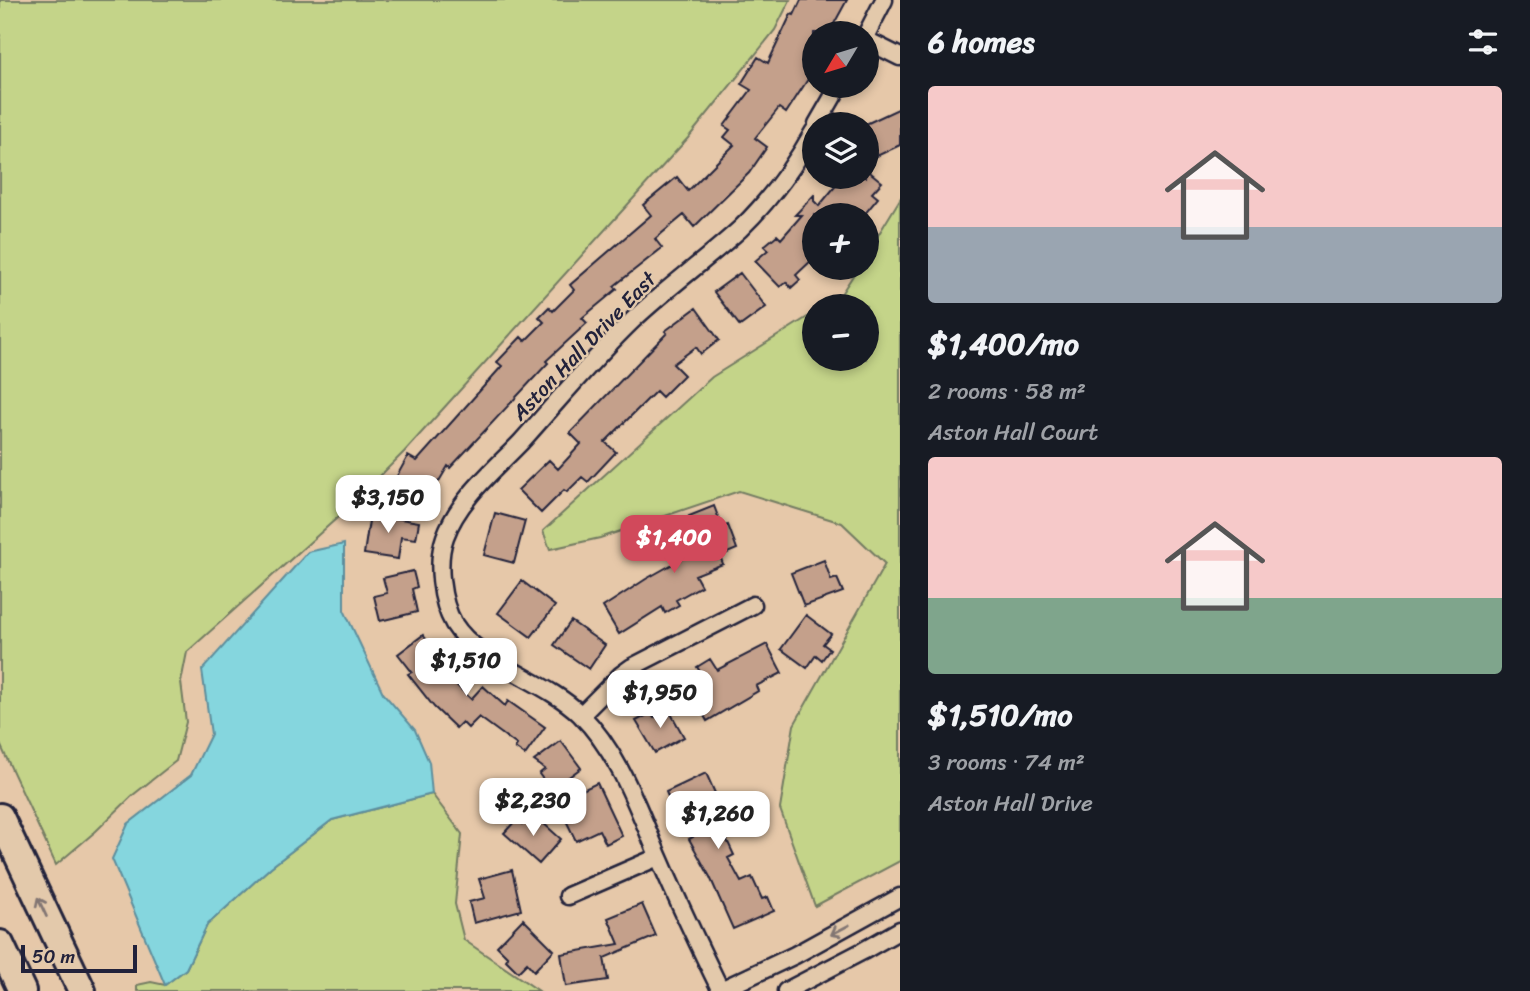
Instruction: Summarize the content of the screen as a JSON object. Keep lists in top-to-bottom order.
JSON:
{
  "streets": {
    "street": ["Aston Hall Drive East"]
  },
  "scale_bar": "50 m",
  "north": "bottom left",
  "page": {
    "heading": "6 homes",
    "map_buttons": ["+", "−"],
    "list": [
      {
        "name": "$1,400/mo",
        "note": "2 rooms · 58 m² · Aston Hall Court"
      },
      {
        "name": "$1,510/mo",
        "note": "3 rooms · 74 m² · Aston Hall Drive"
      }
    ],
    "price": [
      "$3,150",
      "$1,400",
      "$1,510",
      "$1,950",
      "$2,230",
      "$1,260"
    ],
    "scale": "50 m"
  }
}
